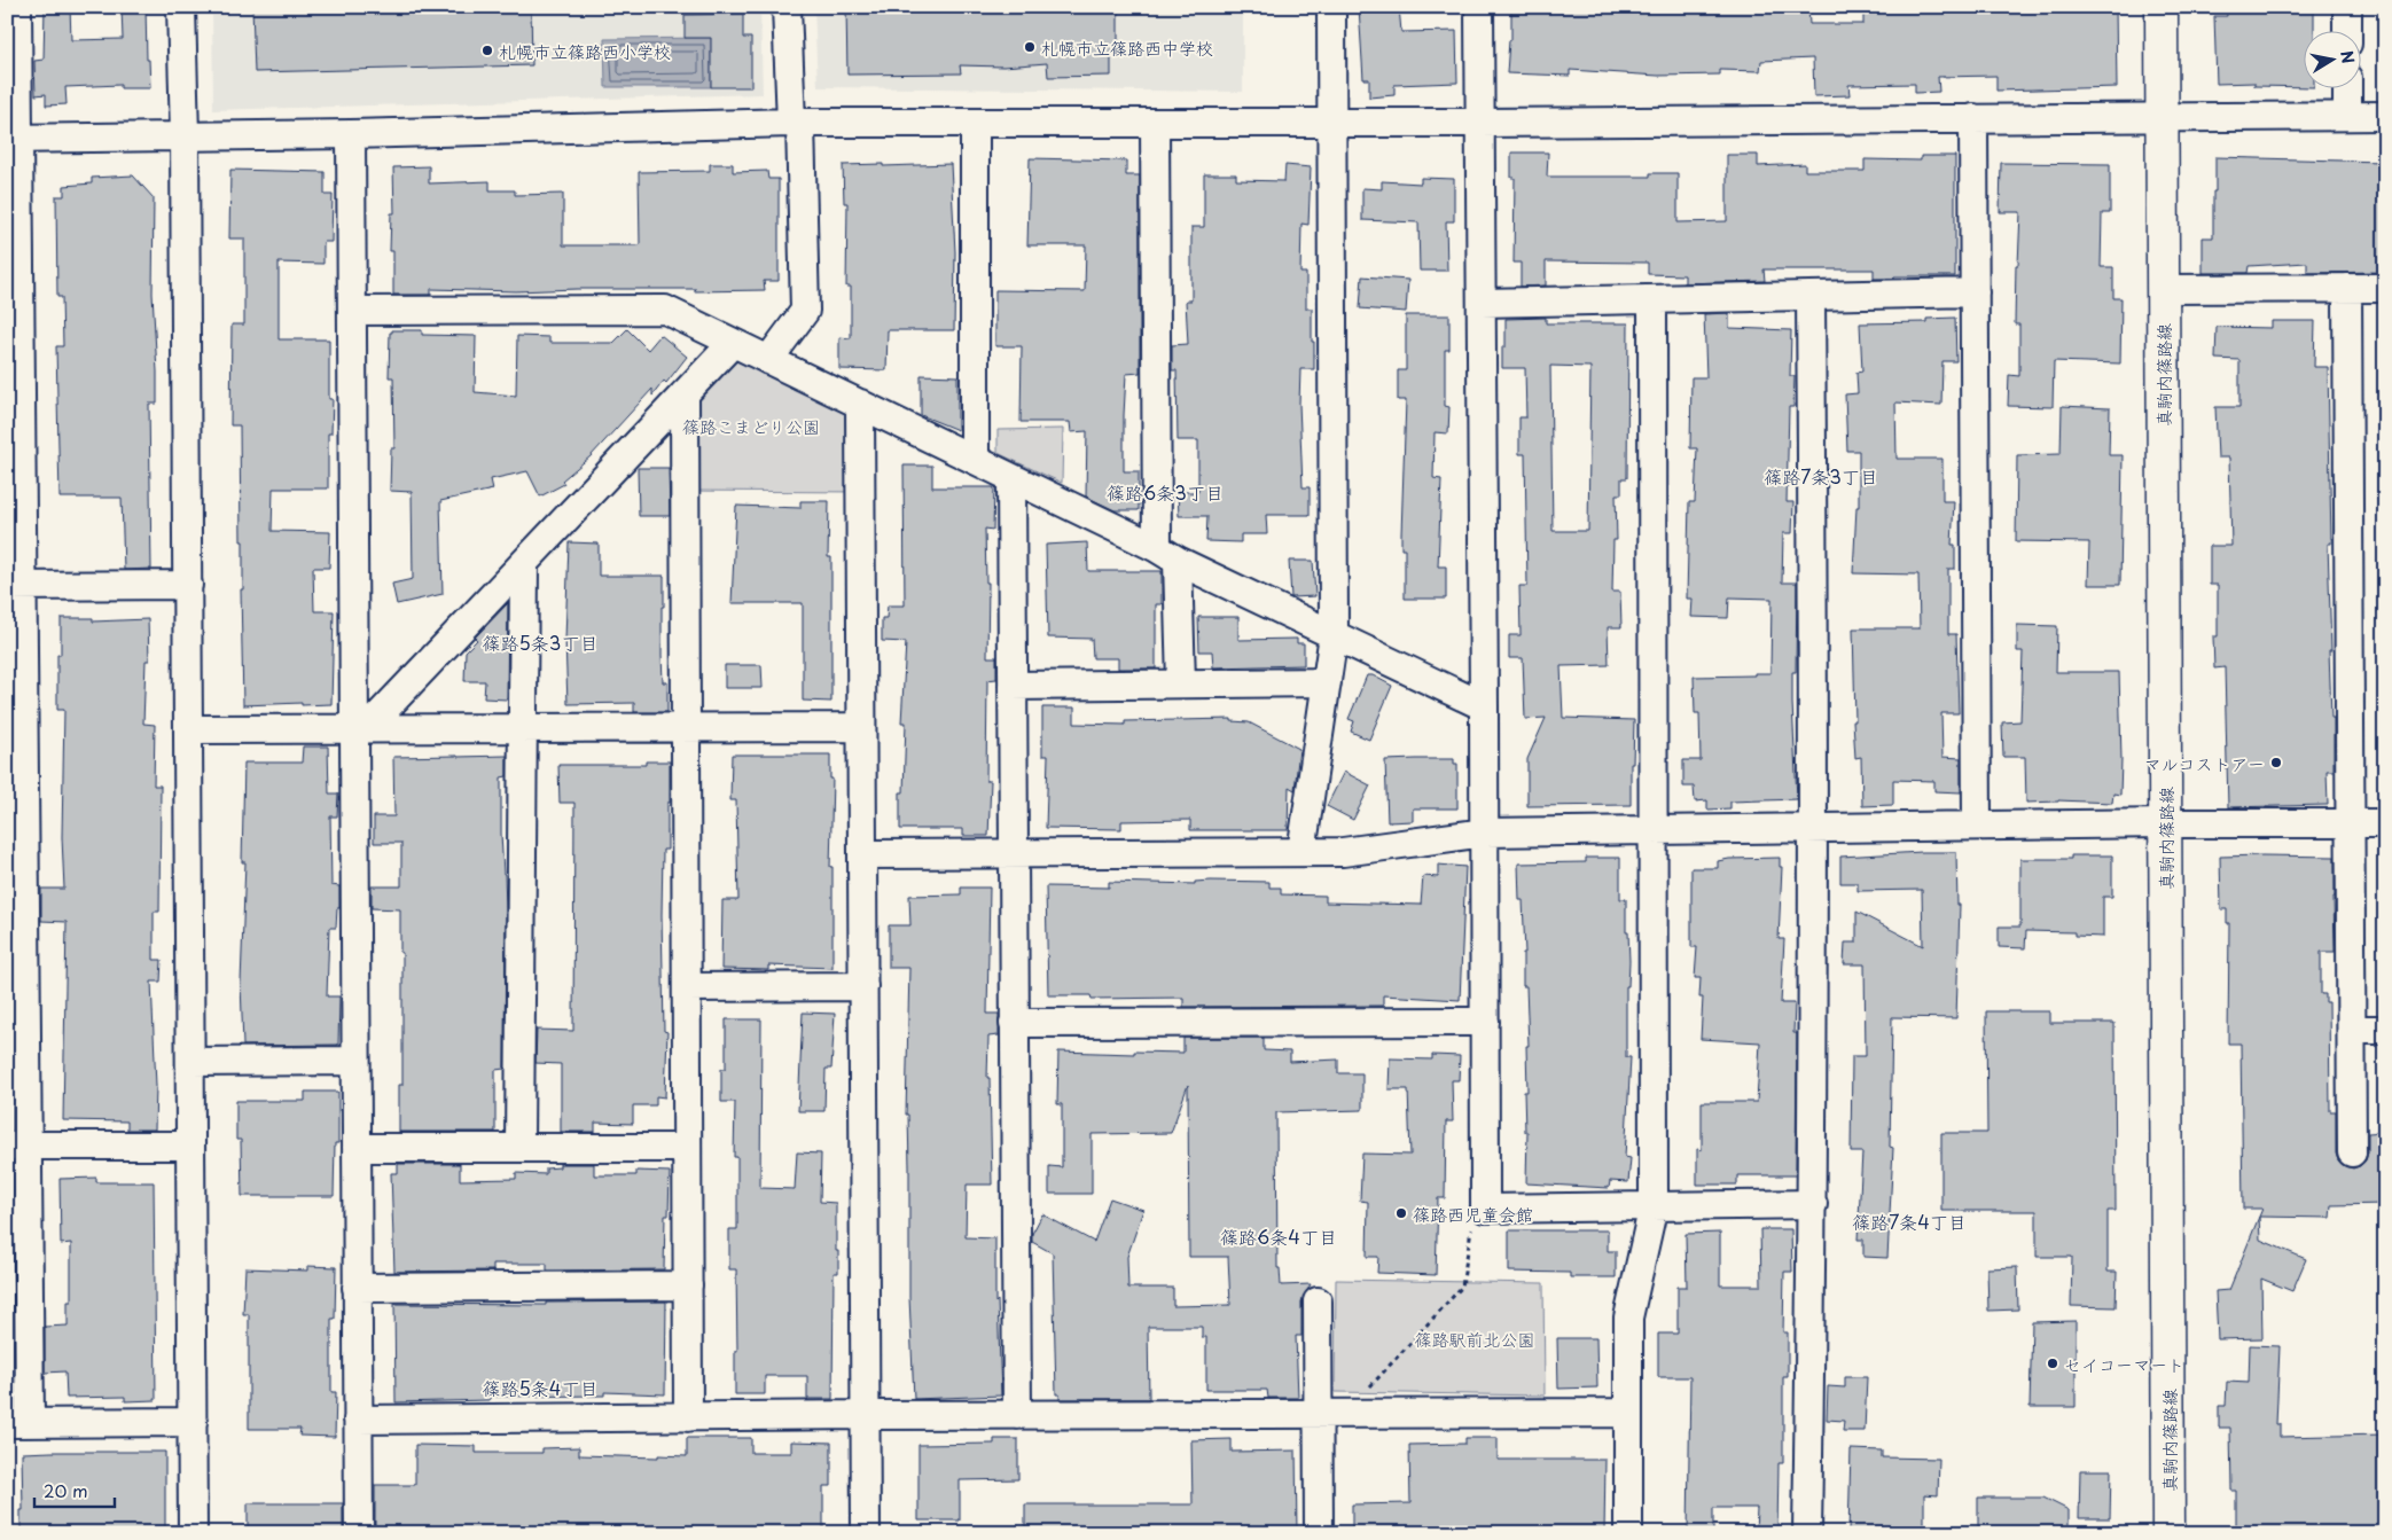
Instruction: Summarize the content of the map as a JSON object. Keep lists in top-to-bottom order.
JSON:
{
  "streets": {
    "main road": ["真駒内篠路線"]
  },
  "districts": [
    "篠路7条3丁目",
    "篠路6条3丁目",
    "篠路5条3丁目",
    "篠路7条4丁目",
    "篠路6条4丁目",
    "篠路5条4丁目"
  ],
  "parks": ["篠路こまどり公園", "篠路駅前北公園"],
  "places": [
    "札幌市立篠路西中学校",
    "札幌市立篠路西小学校",
    "マルコストアー",
    "篠路西児童会館",
    "セイコーマート"
  ],
  "scale_bar": "20 m",
  "north": "right"
}
